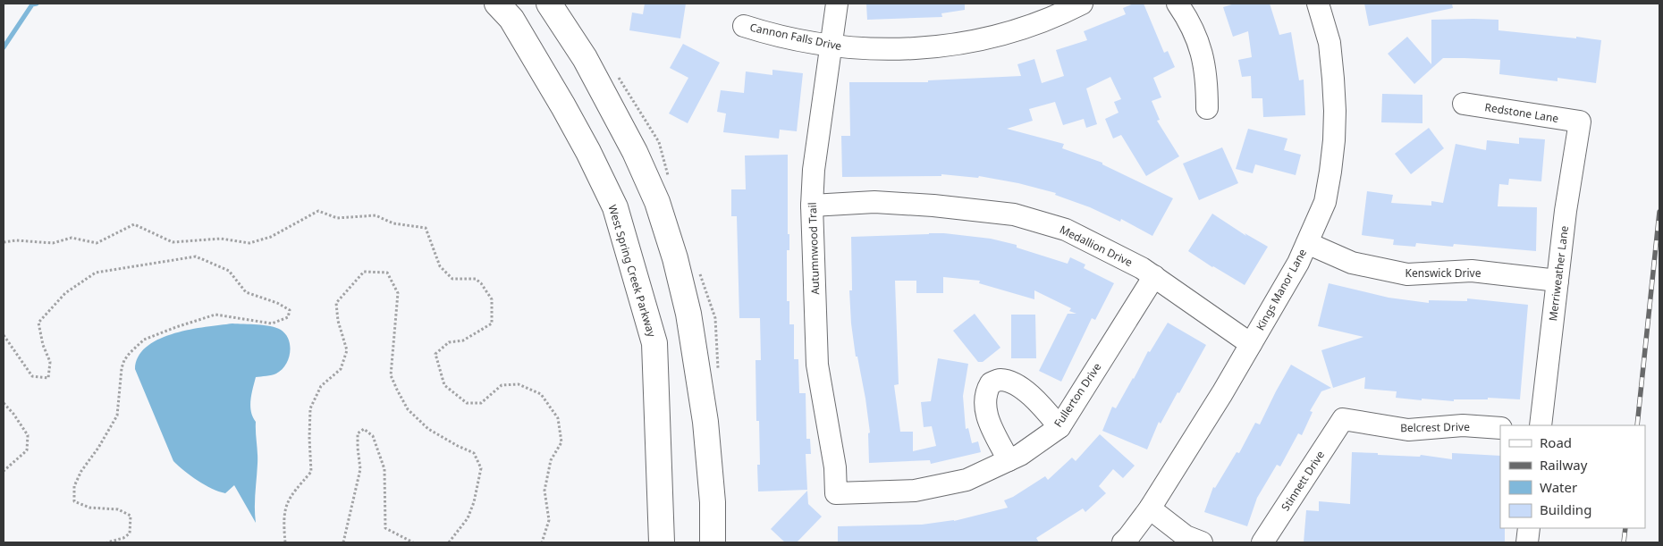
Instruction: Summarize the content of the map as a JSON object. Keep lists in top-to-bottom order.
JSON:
{
  "streets": {
    "main road": ["West Spring Creek Parkway"],
    "street": [
      "Cannon Falls Drive",
      "Redstone Lane",
      "Medallion Drive",
      "Autumnwood Trail",
      "Kenswick Drive",
      "Merriweather Lane",
      "Kings Manor Lane",
      "Fullerton Drive",
      "Belcrest Drive",
      "Stinnett Drive"
    ]
  },
  "crossings": [
    ["Cannon Falls Drive", "Autumnwood Trail"],
    ["Redstone Lane", "Merriweather Lane"],
    ["Medallion Drive", "Autumnwood Trail"],
    ["Medallion Drive", "Kings Manor Lane"],
    ["Medallion Drive", "Fullerton Drive"],
    ["Autumnwood Trail", "Fullerton Drive"],
    ["Kenswick Drive", "Merriweather Lane"],
    ["Kenswick Drive", "Kings Manor Lane"],
    ["Belcrest Drive", "Stinnett Drive"]
  ],
  "legend": [
    "Road",
    "Railway",
    "Water",
    "Building"
  ]
}
